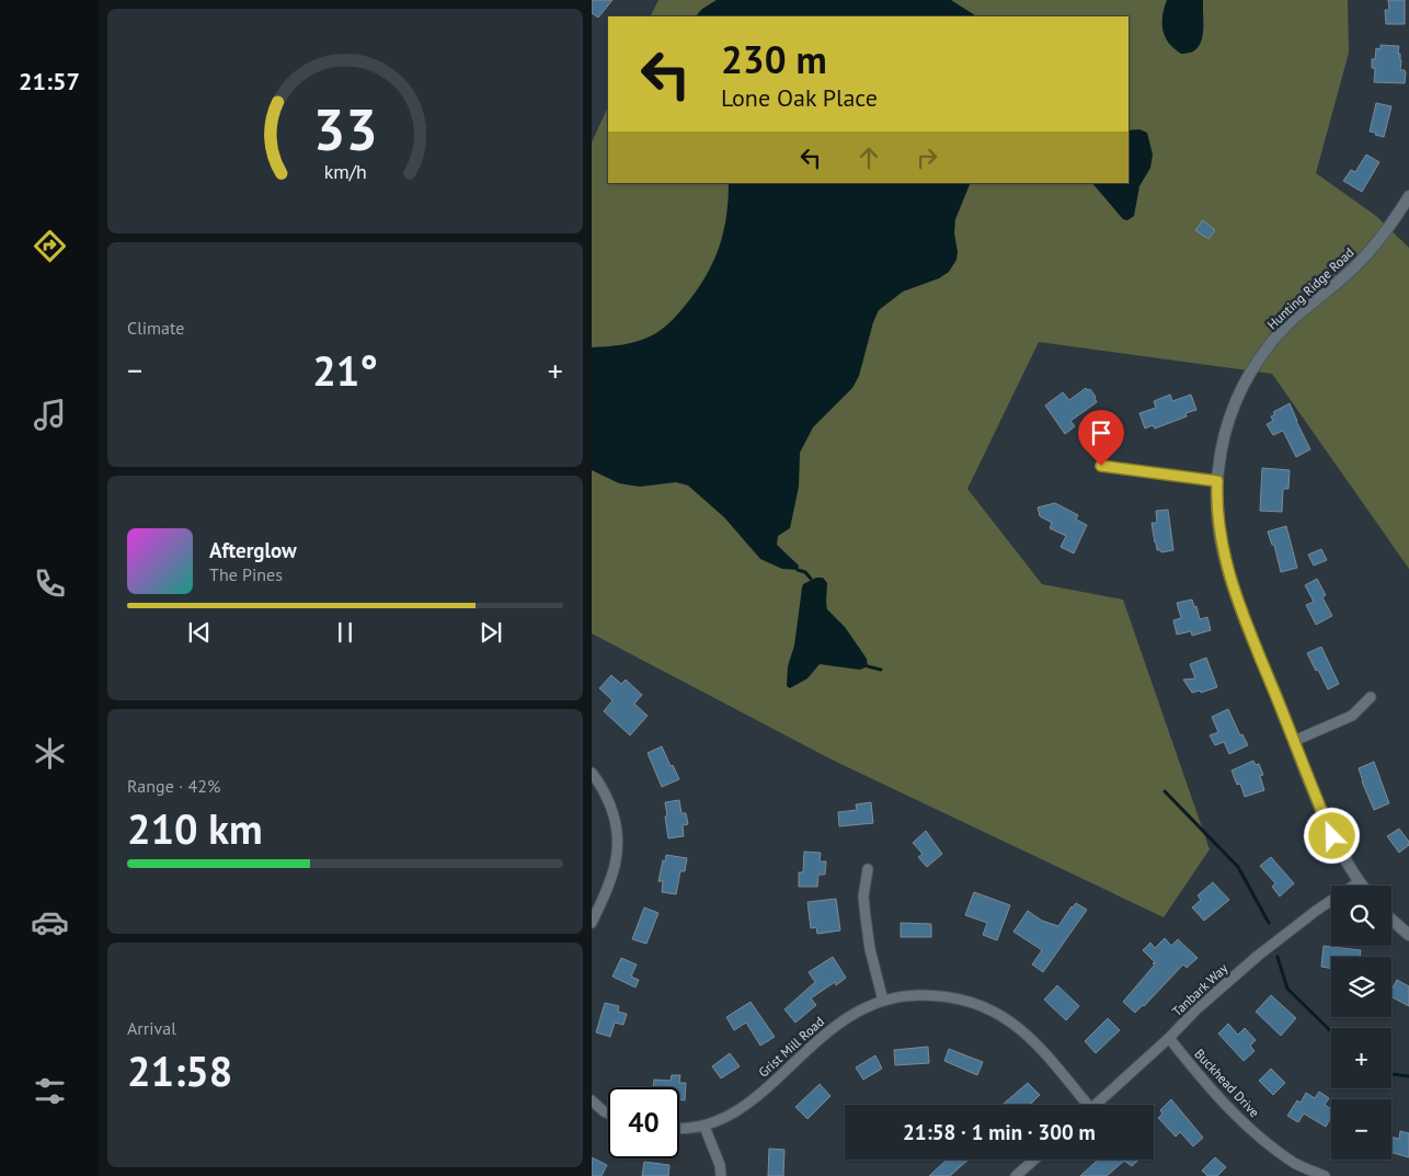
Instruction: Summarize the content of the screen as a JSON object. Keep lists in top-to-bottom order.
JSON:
{
  "streets": {
    "street": [
      "Hunting Ridge Road",
      "Tanbark Way",
      "Grist Mill Road",
      "Buckhead Drive"
    ]
  },
  "crossings": [
    ["Hunting Ridge Road", "Tanbark Way"],
    ["Tanbark Way", "Buckhead Drive"]
  ],
  "page": {
    "tabs": "21:57",
    "turn": ["230 m", "Lone Oak Place"],
    "tile": [
      "Climate",
      ["Range · 42%", "210 km"],
      ["Arrival", "21:58"]
    ],
    "heat": ["−", "21°", "+"],
    "song": ["Afterglow", "The Pines"],
    "map_buttons": ["+", "−"],
    "limit": "40",
    "trip": "21:58 · 1 min · 300 m",
    "gauge": ["33", "km/h"]
  }
}
